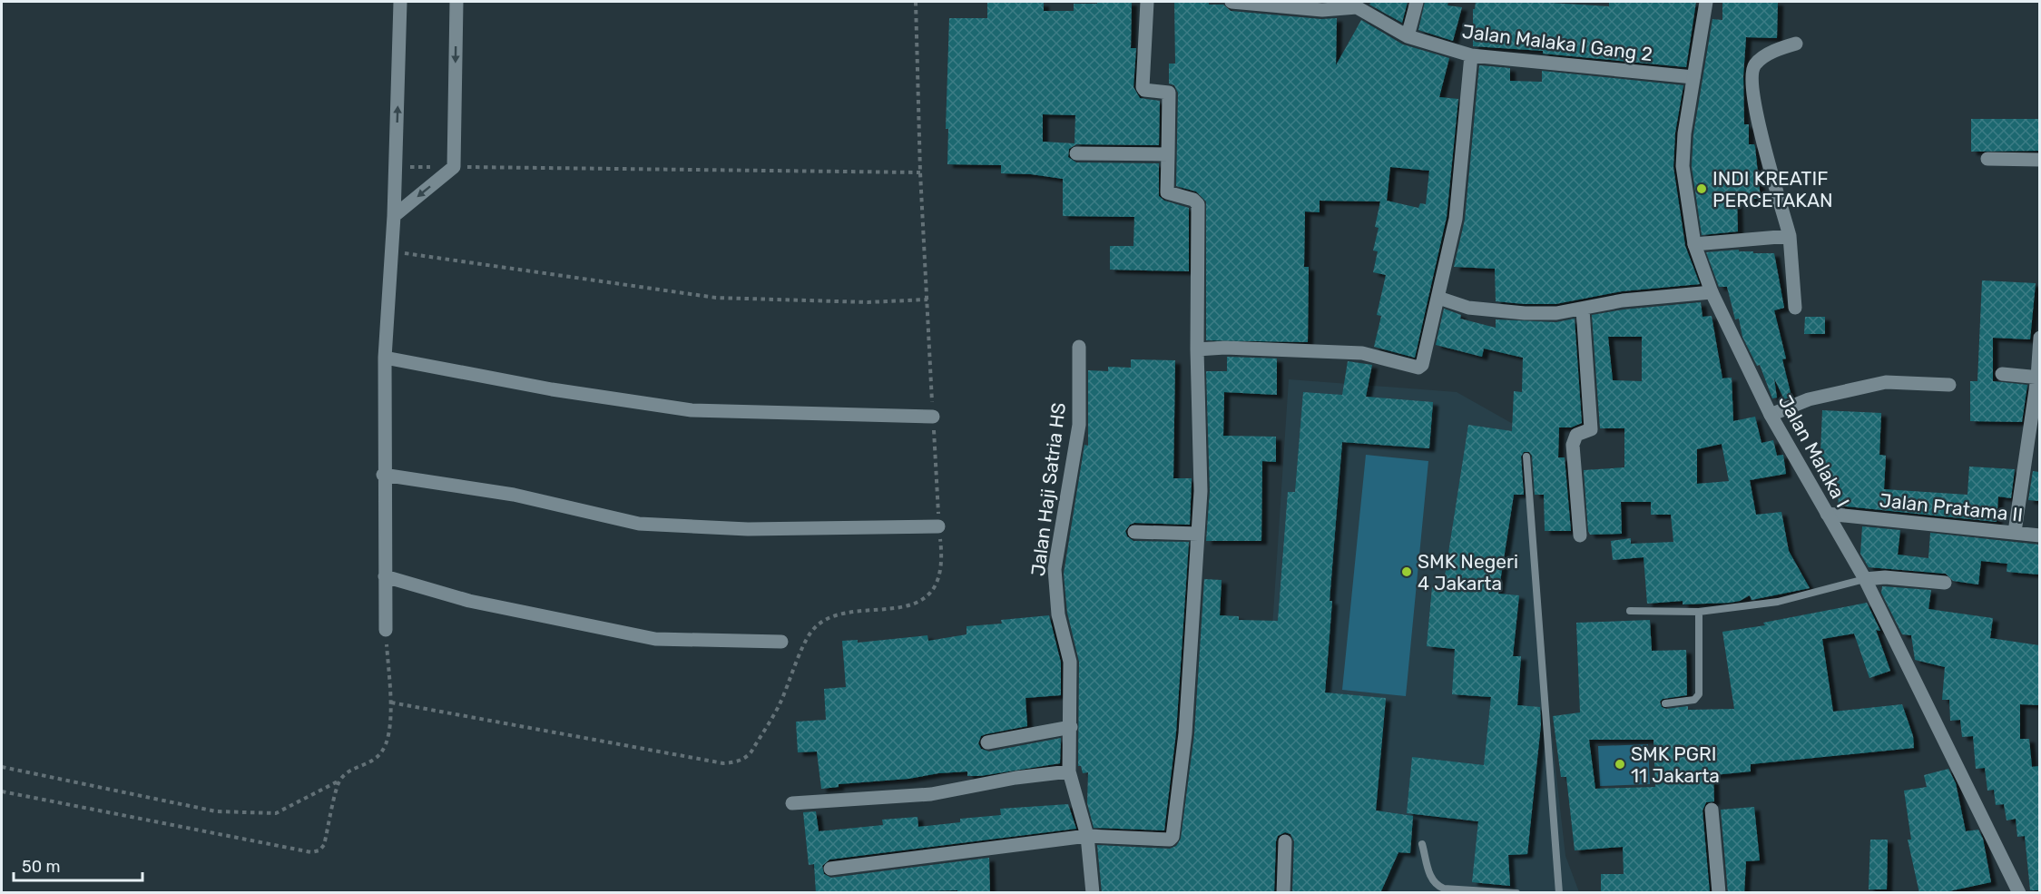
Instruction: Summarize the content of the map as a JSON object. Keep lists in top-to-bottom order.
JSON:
{
  "streets": {
    "street": [
      "Jalan Malaka I Gang 2",
      "Jalan Malaka I",
      "Jalan Haji Satria HS",
      "Jalan Pratama II"
    ]
  },
  "crossings": [
    ["Jalan Malaka I Gang 2", "Jalan Malaka I"],
    ["Jalan Malaka I", "Jalan Pratama II"]
  ],
  "places": ["INDI KREATIF PERCETAKAN", "SMK Negeri 4 Jakarta", "SMK PGRI 11 Jakarta"],
  "scale_bar": "50 m"
}
